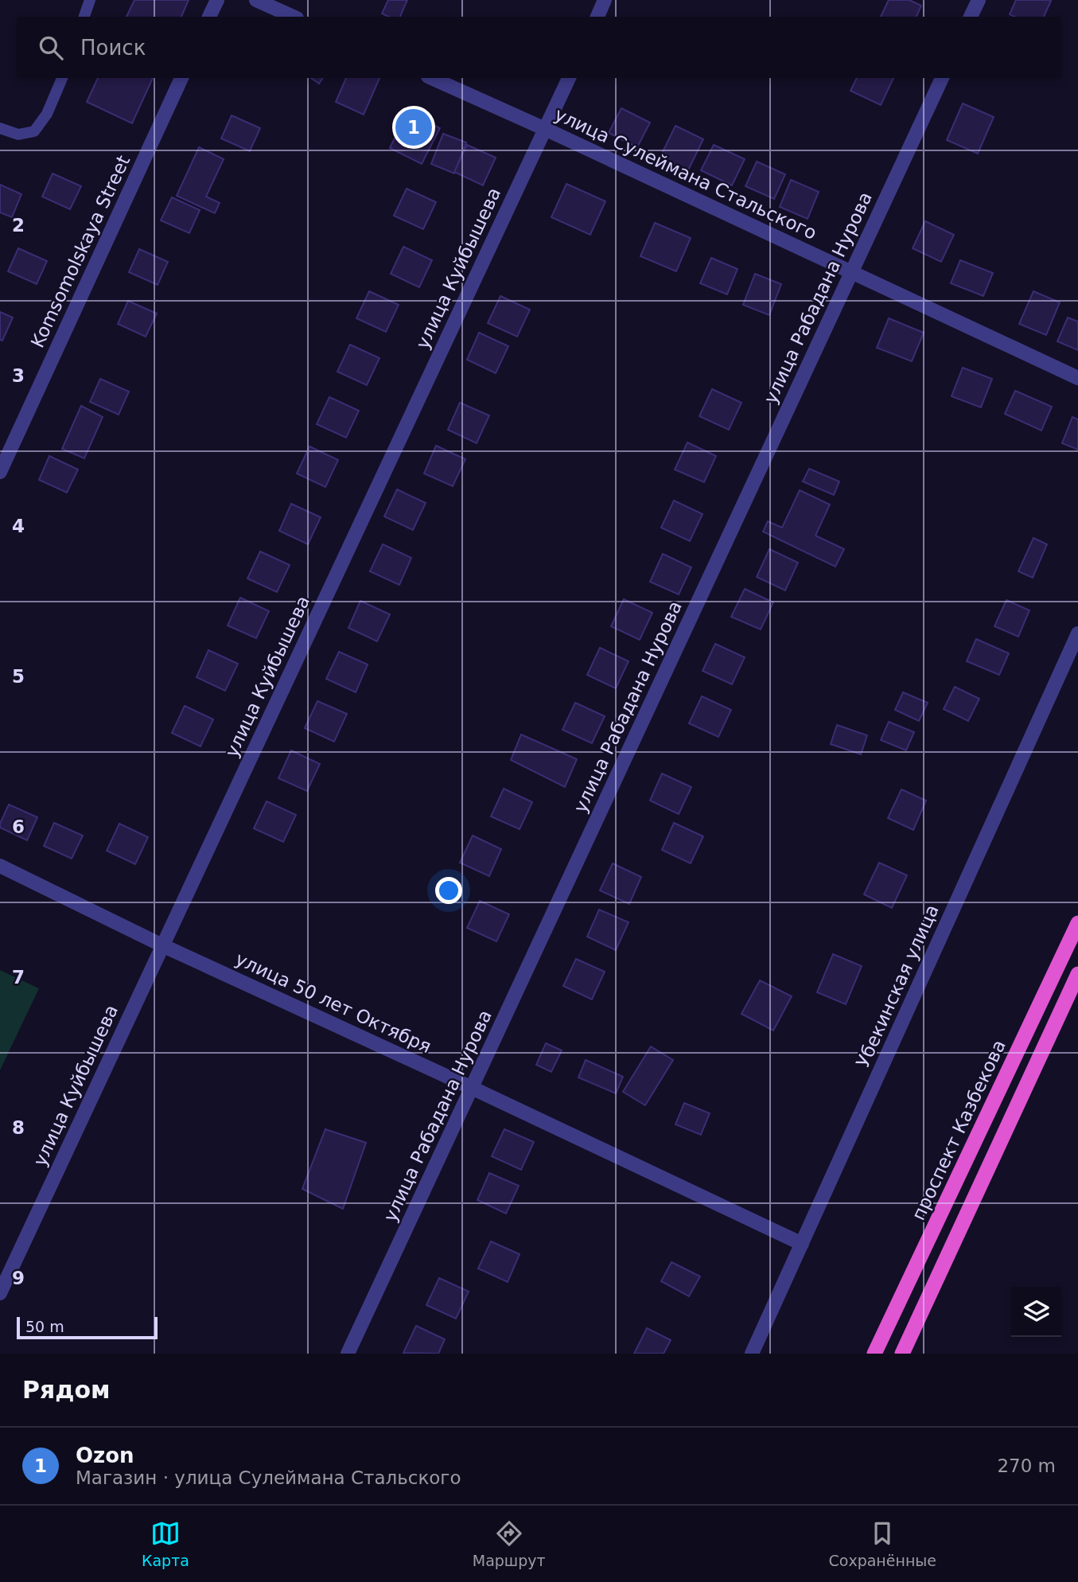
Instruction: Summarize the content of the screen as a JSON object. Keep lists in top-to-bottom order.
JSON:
{
  "streets": {
    "highway": ["проспект Казбекова"],
    "street": [
      "улица Сулеймана Стальского",
      "Komsomolskaya Street",
      "улица Куйбышева",
      "улица Рабадана Нурова",
      "Убекинская улица",
      "улица 50 лет Октября"
    ]
  },
  "crossings": [
    ["улица Сулеймана Стальского", "улица Куйбышева"],
    ["улица Сулеймана Стальского", "улица Рабадана Нурова"],
    ["улица Куйбышева", "улица 50 лет Октября"],
    ["улица Рабадана Нурова", "улица 50 лет Октября"],
    ["Убекинская улица", "улица 50 лет Октября"]
  ],
  "scale_bar": "50 m",
  "page": {
    "search": "Поиск",
    "pins": "1",
    "scale": "50 m",
    "heading": "Рядом",
    "list": [
      {
        "mark": "1",
        "name": "Ozon",
        "note": "Магазин · улица Сулеймана Стальского",
        "value": "270 m"
      }
    ],
    "nav": ["Карта", "Маршрут", "Сохранённые"]
  },
  "grid": {
    "rows": [
      "2",
      "3",
      "4",
      "5",
      "6",
      "7",
      "8",
      "9"
    ]
  }
}
